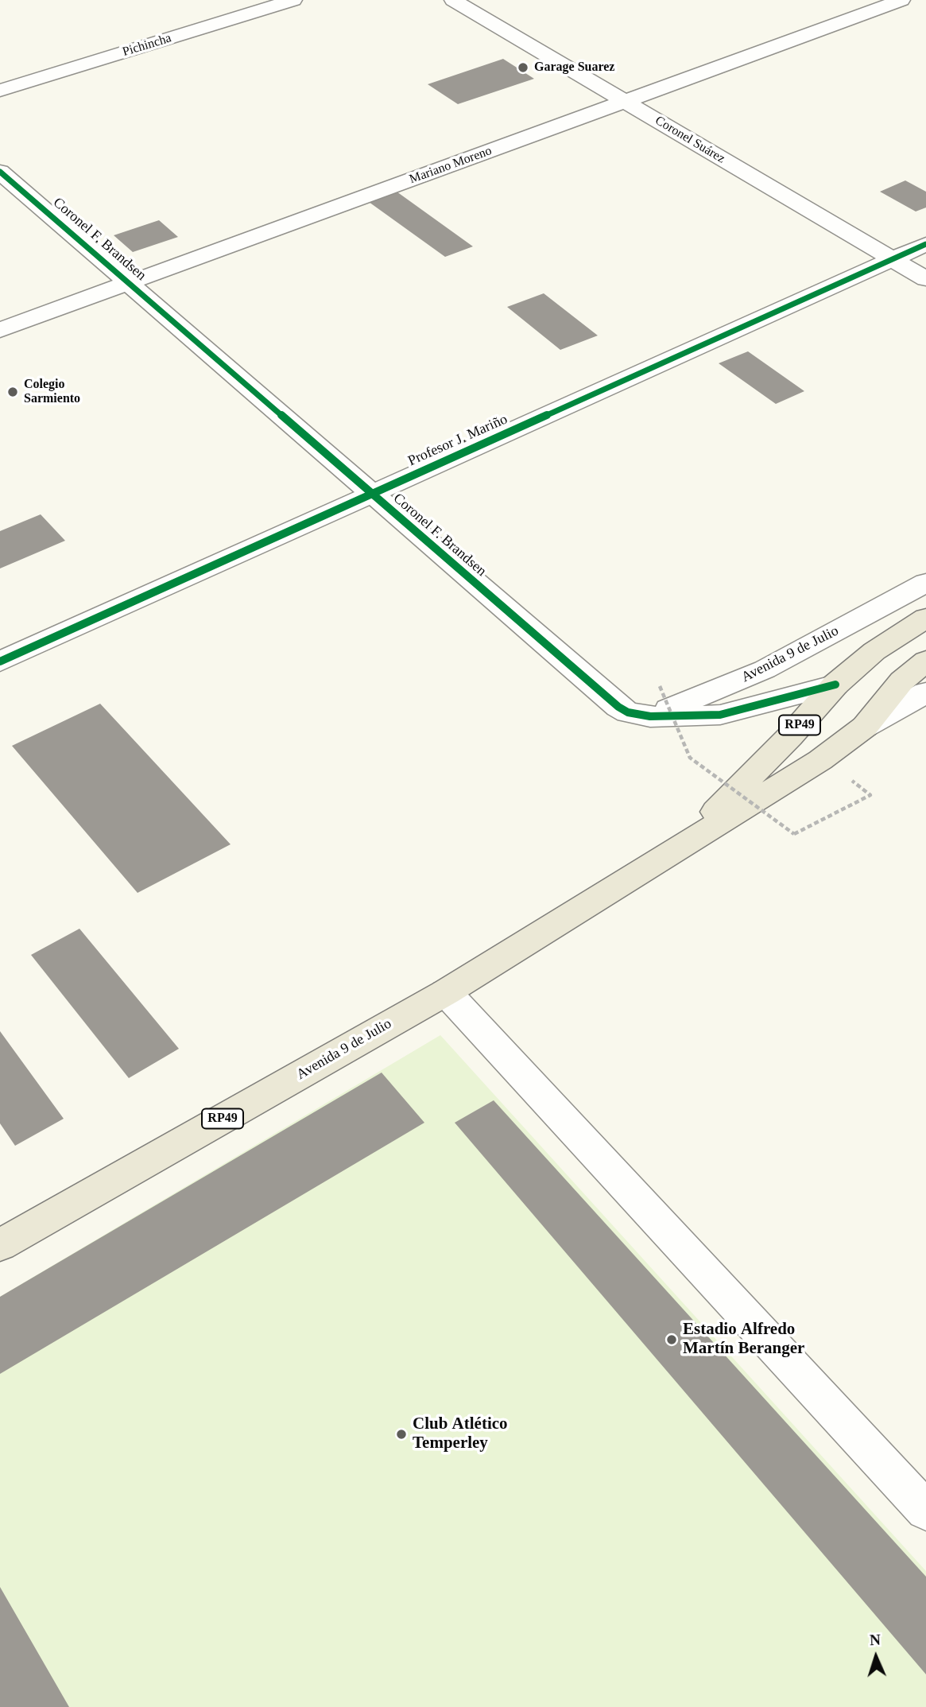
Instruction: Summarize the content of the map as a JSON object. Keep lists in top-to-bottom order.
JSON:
{
  "streets": {
    "main road": ["Avenida 9 de Julio", "RP49"],
    "street": [
      "Pichincha",
      "Coronel Suárez",
      "Mariano Moreno",
      "Coronel F. Brandsen",
      "Profesor J. Mariño"
    ]
  },
  "crossings": [
    ["Coronel Suárez", "Mariano Moreno"],
    ["Coronel Suárez", "Profesor J. Mariño"],
    ["Mariano Moreno", "Coronel F. Brandsen"],
    ["Coronel F. Brandsen", "Profesor J. Mariño"],
    ["Coronel F. Brandsen", "Avenida 9 de Julio"],
    ["Coronel F. Brandsen", "RP49"],
    ["Avenida 9 de Julio", "RP49"]
  ],
  "places": [
    "Garage Suarez",
    "Colegio Sarmiento",
    "Estadio Alfredo Martín Beranger",
    "Club Atlético Temperley"
  ],
  "north": "top"
}
